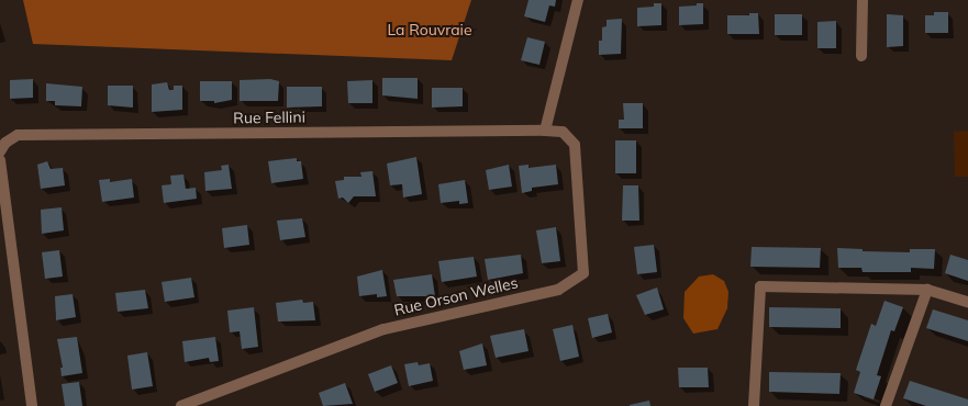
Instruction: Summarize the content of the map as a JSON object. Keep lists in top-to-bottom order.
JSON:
{
  "streets": {
    "street": ["Rue Fellini", "Rue Orson Welles"]
  },
  "crossings": [
    ["Rue Fellini", "Rue Orson Welles"]
  ],
  "parks": ["La Rouvraie"]
}
